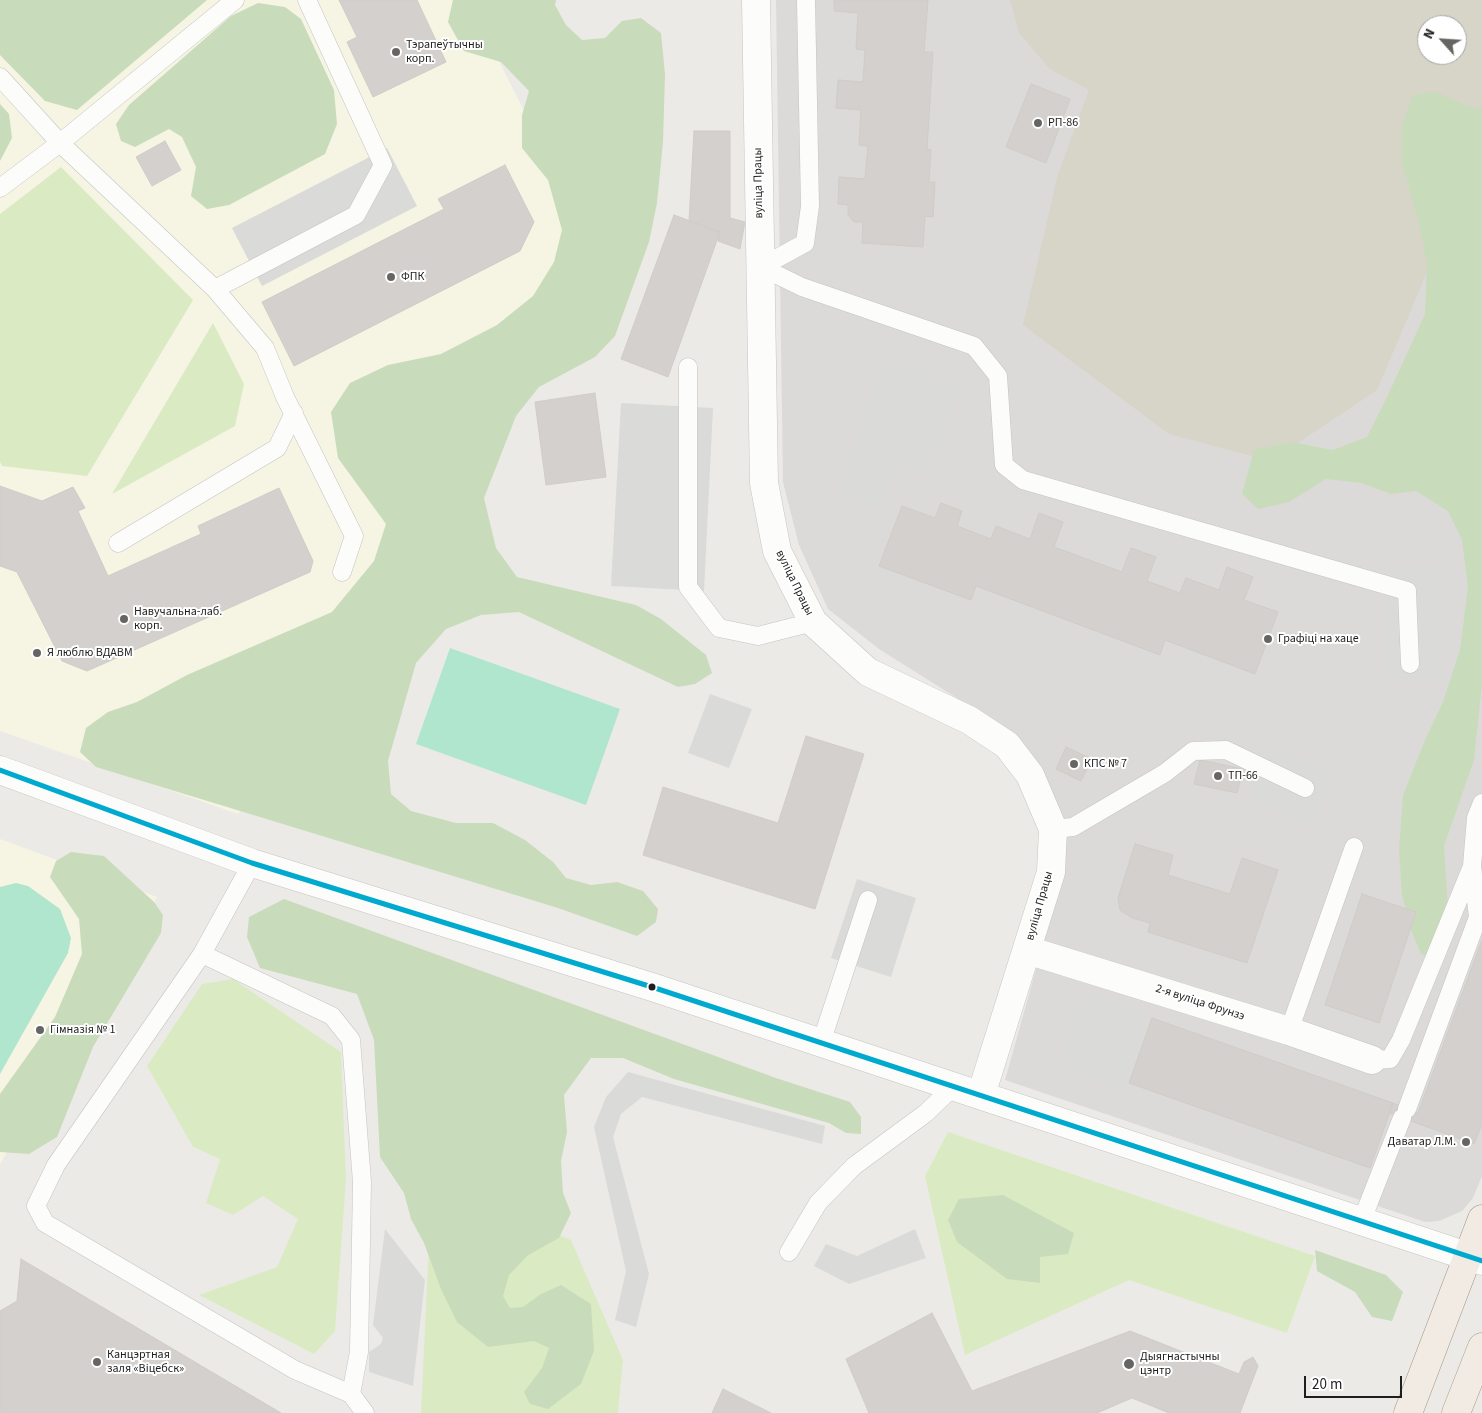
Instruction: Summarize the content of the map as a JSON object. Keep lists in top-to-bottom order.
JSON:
{
  "streets": {
    "street": ["вуліца Працы", "2-я вуліца Фрунзэ"]
  },
  "crossings": [
    ["вуліца Працы", "2-я вуліца Фрунзэ"]
  ],
  "places": [
    "Тэрапеўтычны корп.",
    "РП-86",
    "ФПК",
    "Навучальна-лаб. корп.",
    "Графіці на хаце",
    "Я люблю ВДАВМ",
    "КПС № 7",
    "ТП-66",
    "Гімназія № 1",
    "Даватар Л.М.",
    "Канцэртная заля «Віцебск»",
    "Дыягнастычны цэнтр"
  ],
  "scale_bar": "20 m",
  "north": "top left"
}
